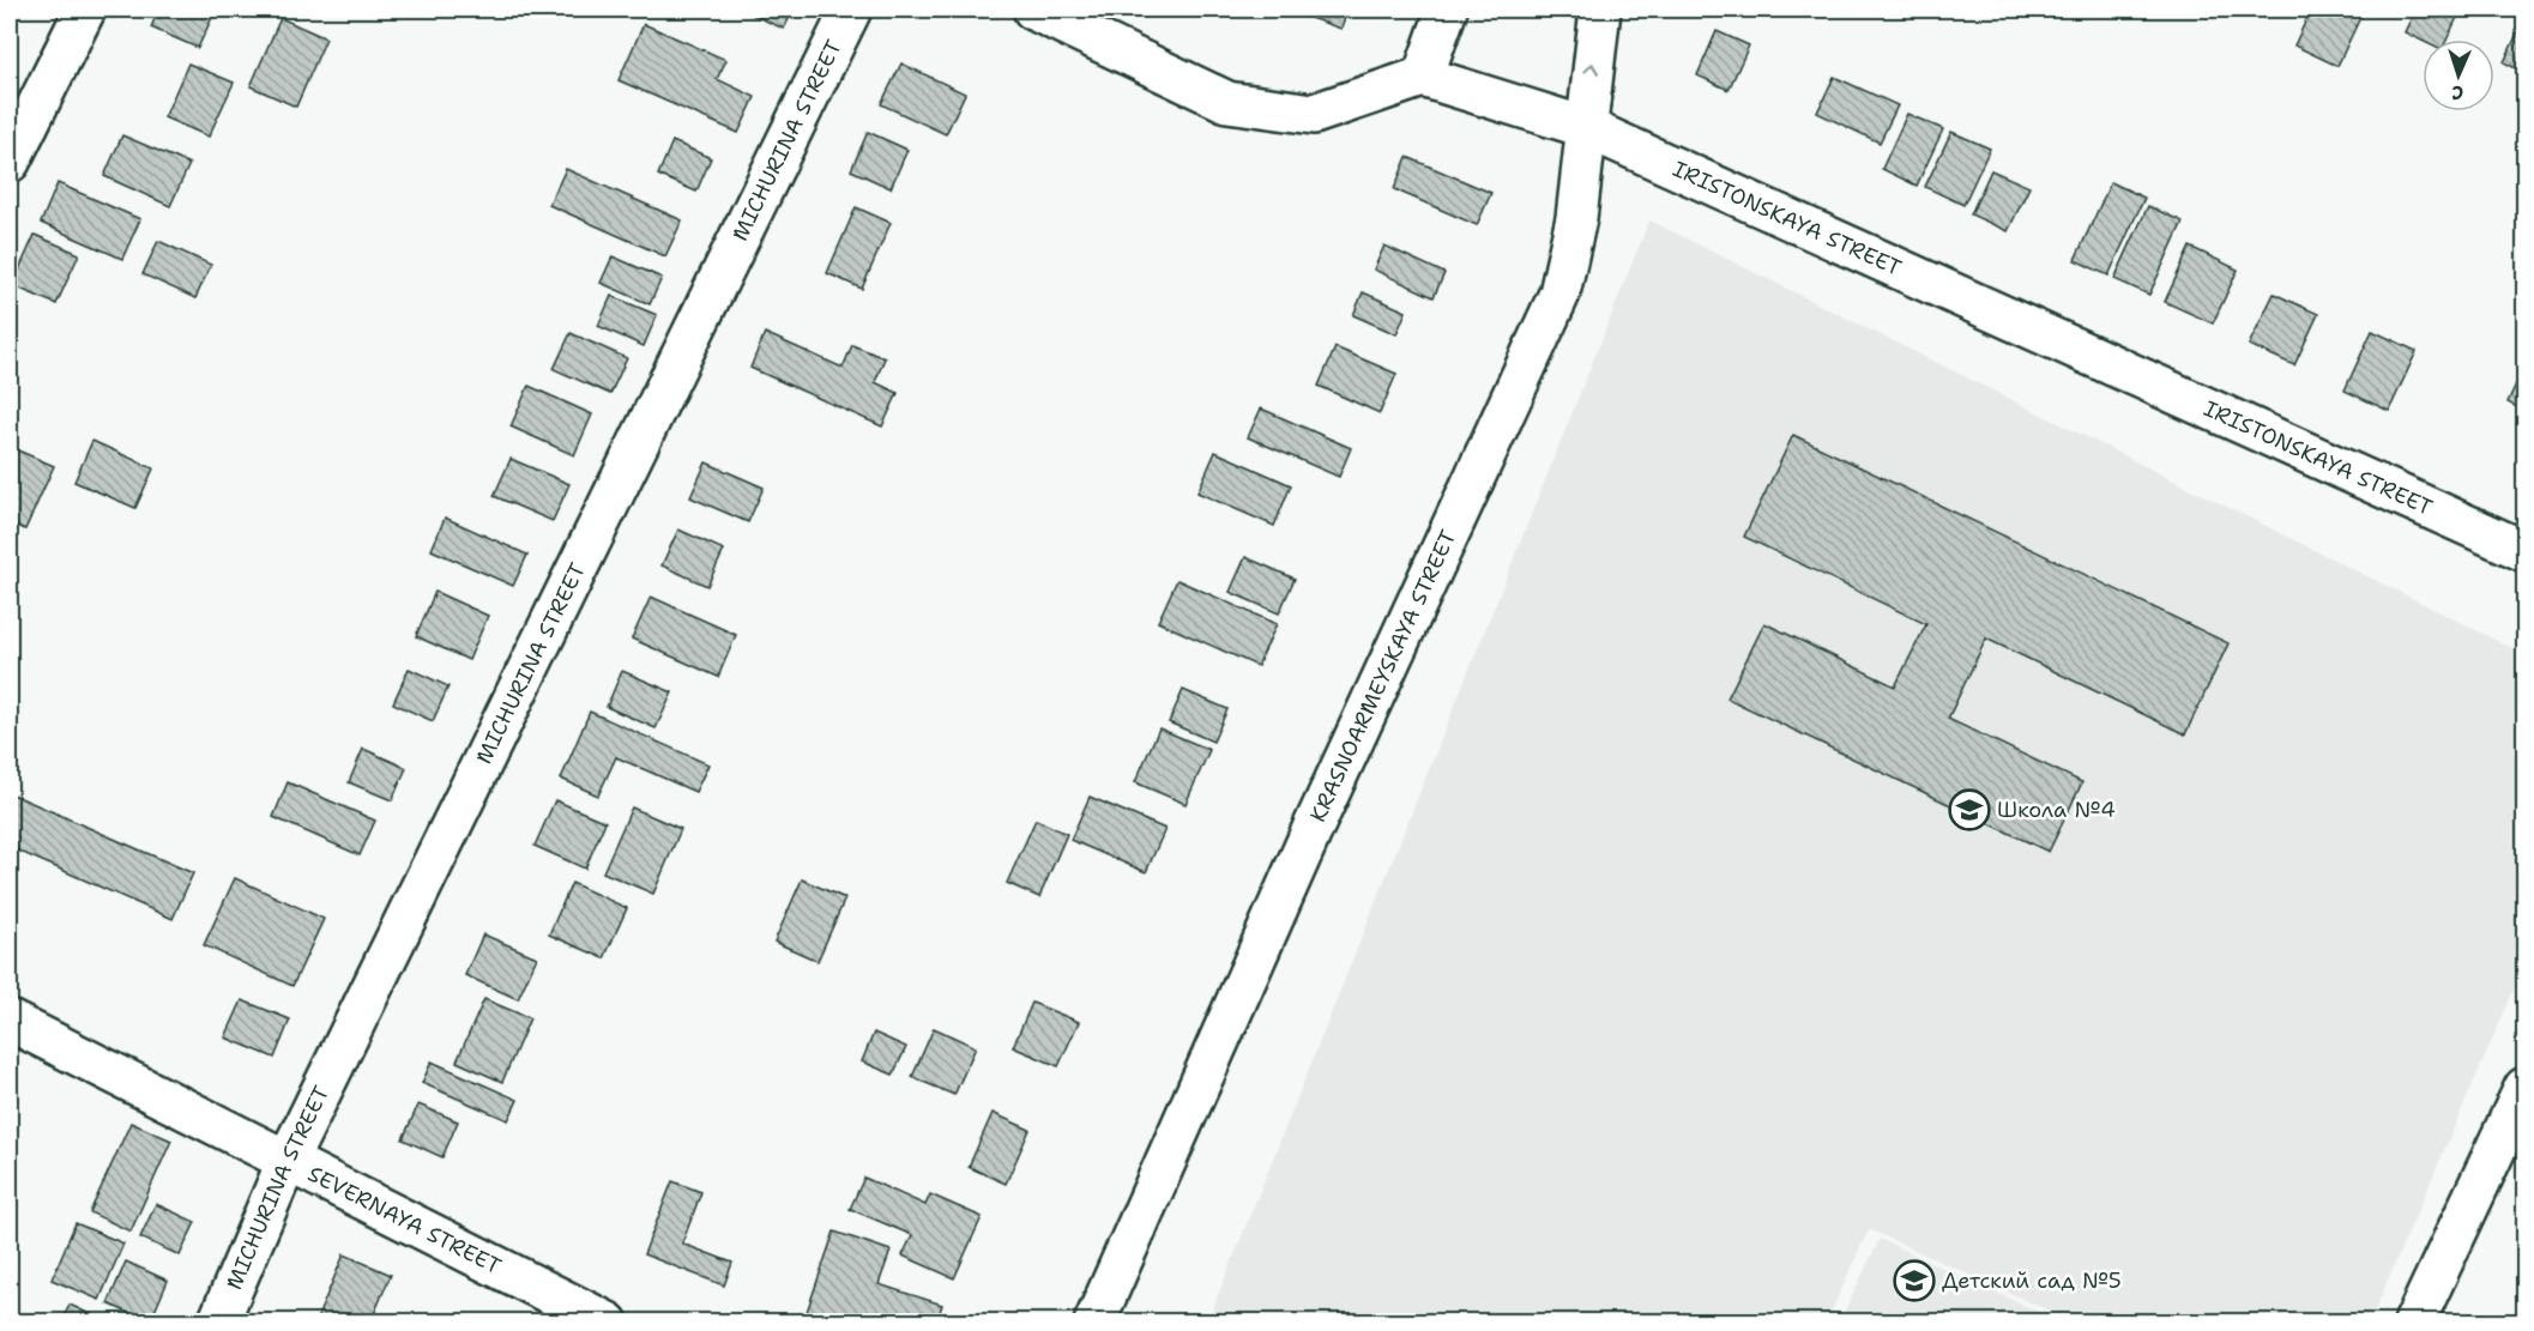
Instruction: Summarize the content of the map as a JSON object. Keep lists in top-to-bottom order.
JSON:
{
  "streets": {
    "street": [
      "MICHURINA STREET",
      "IRISTONSKAYA STREET",
      "KRASNOARMEYSKAYA STREET",
      "SEVERNAYA STREET"
    ]
  },
  "crossings": [
    ["MICHURINA STREET", "SEVERNAYA STREET"],
    ["IRISTONSKAYA STREET", "KRASNOARMEYSKAYA STREET"]
  ],
  "places": {
    "school or university": ["Школа №4", "Детский сад №5"]
  },
  "north": "bottom"
}
